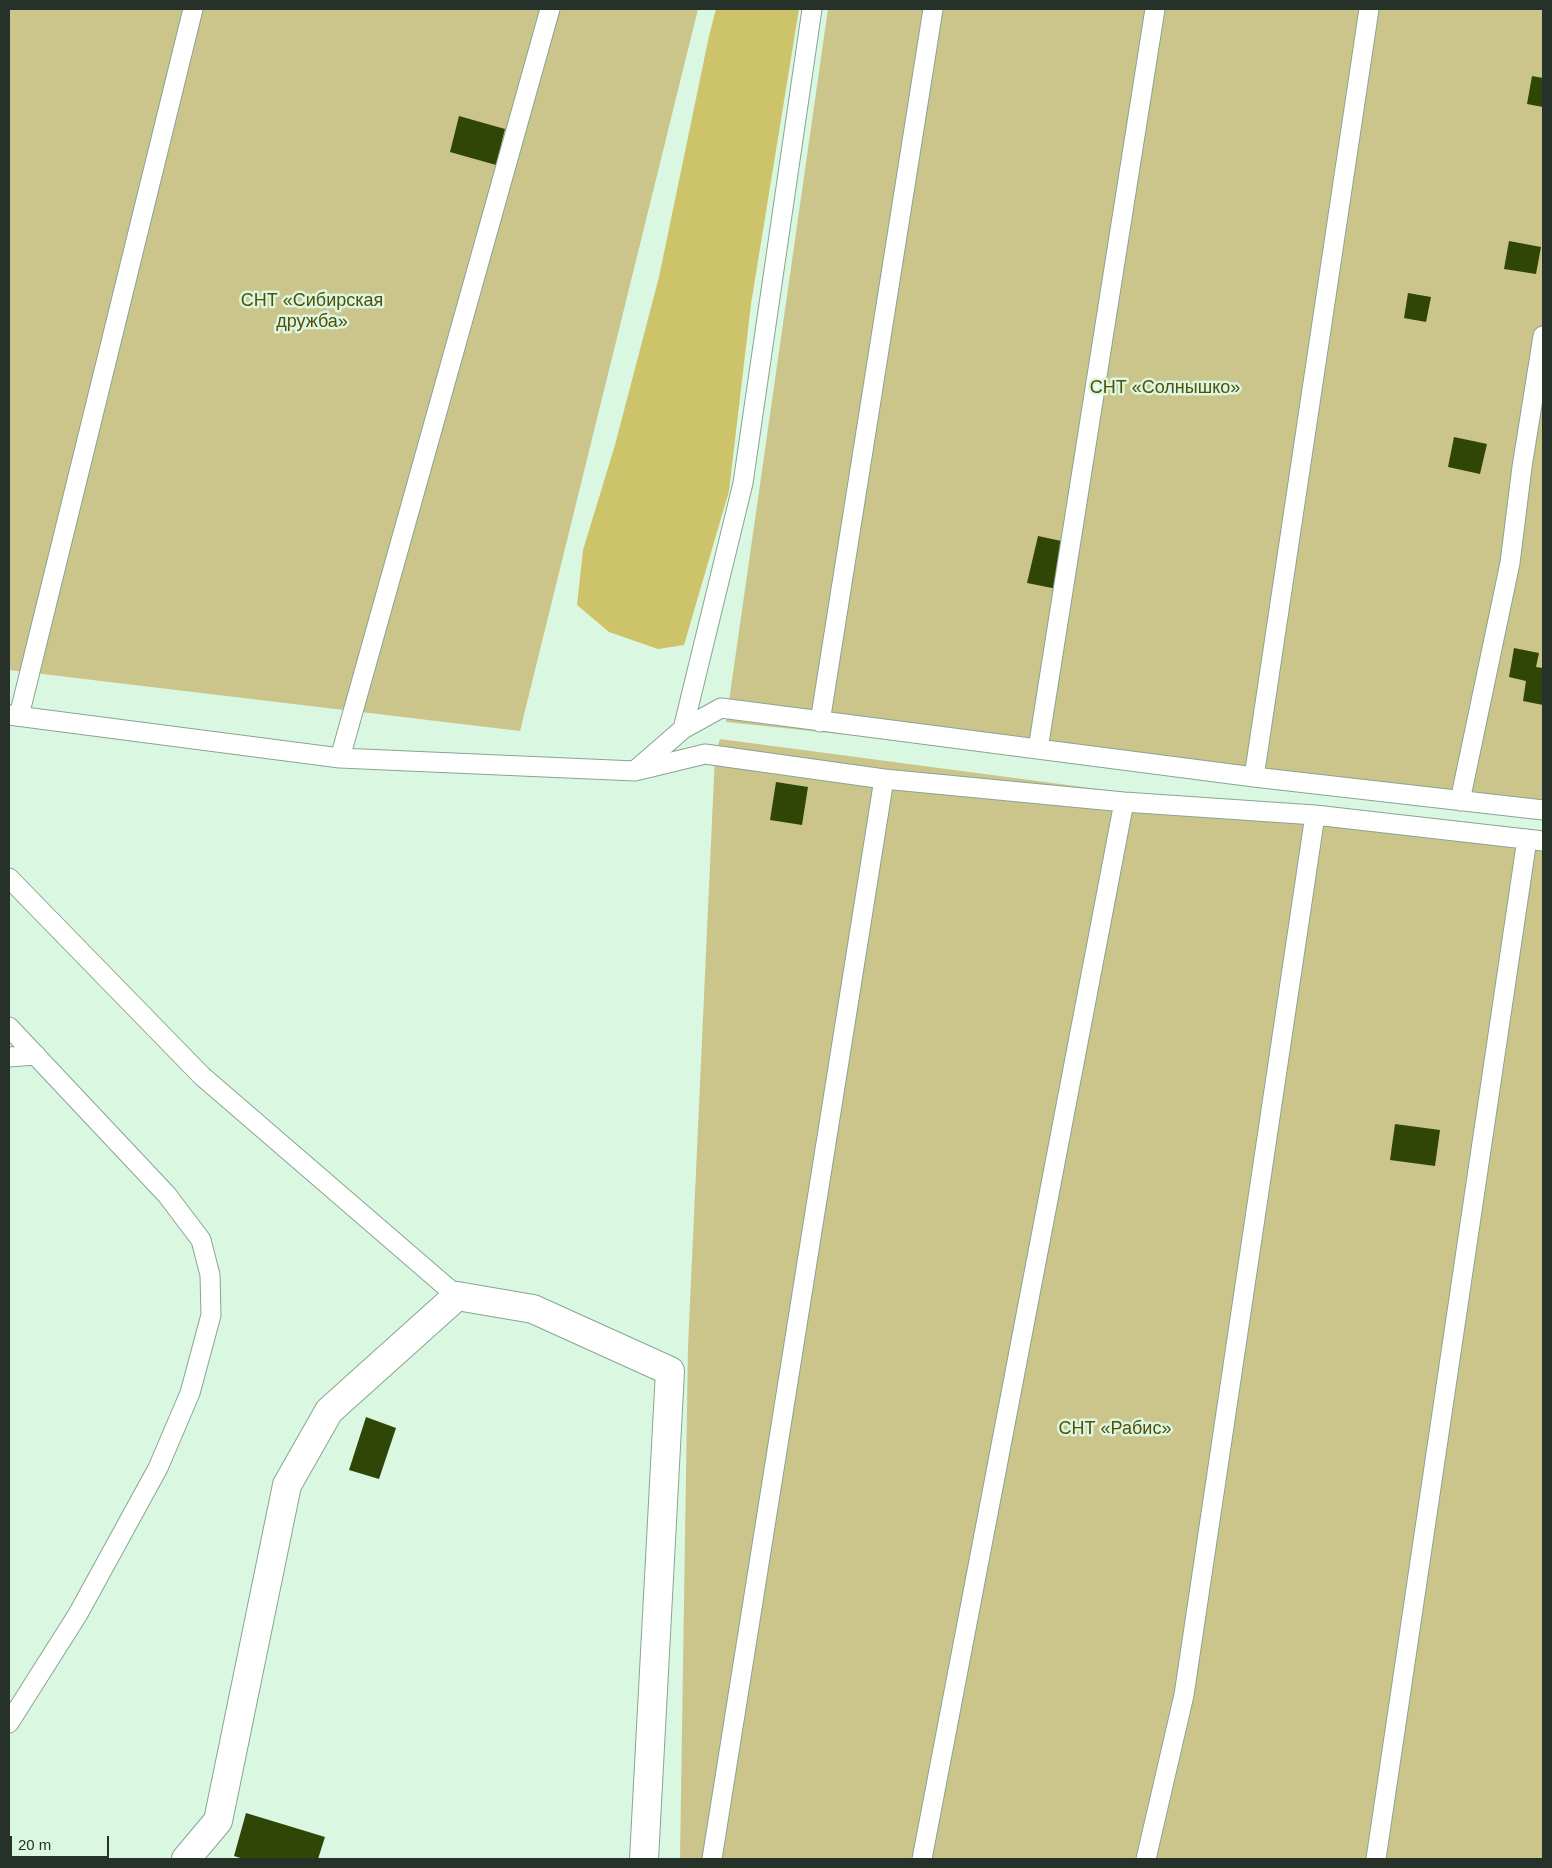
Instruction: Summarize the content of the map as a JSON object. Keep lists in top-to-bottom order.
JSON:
{
  "parks": ["СНТ «Сибирская дружба»", "СНТ «Солнышко»", "СНТ «Рабис»"],
  "scale_bar": "20 m"
}
